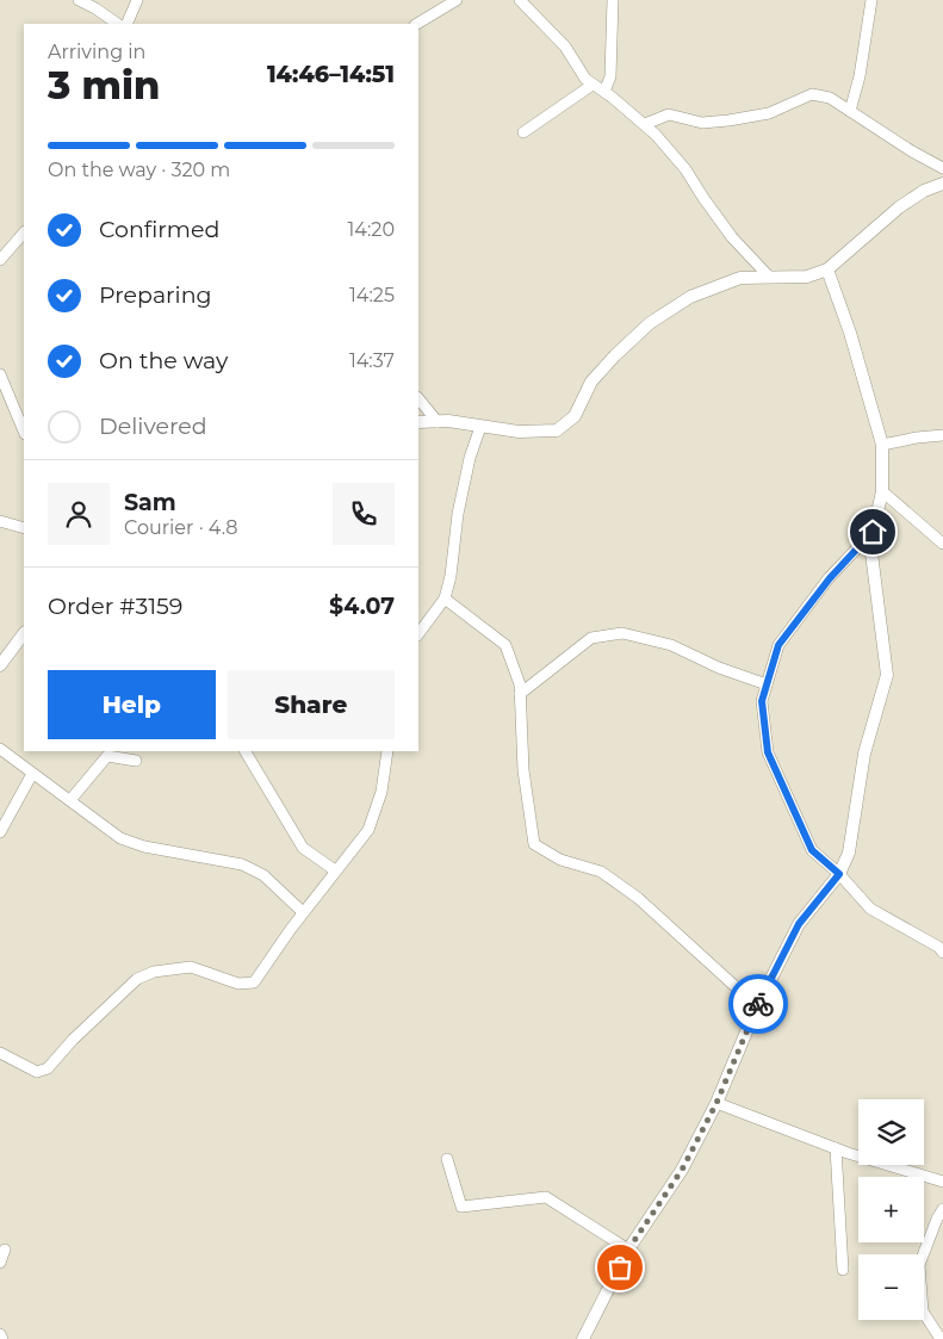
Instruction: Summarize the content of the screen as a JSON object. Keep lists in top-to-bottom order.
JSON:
{
  "page": {
    "heading": ["3 min", "Arriving in", "14:46–14:51"],
    "panel": [
      "Sam",
      "Courier · 4.8",
      "Order #3159",
      "$4.07"
    ],
    "bar": "On the way · 320 m",
    "list": [
      ["Confirmed", "14:20"],
      ["Preparing", "14:25"],
      ["On the way", "14:37"],
      "Delivered"
    ],
    "buttons": ["Help", "Share"],
    "map_buttons": ["+", "−"]
  }
}
